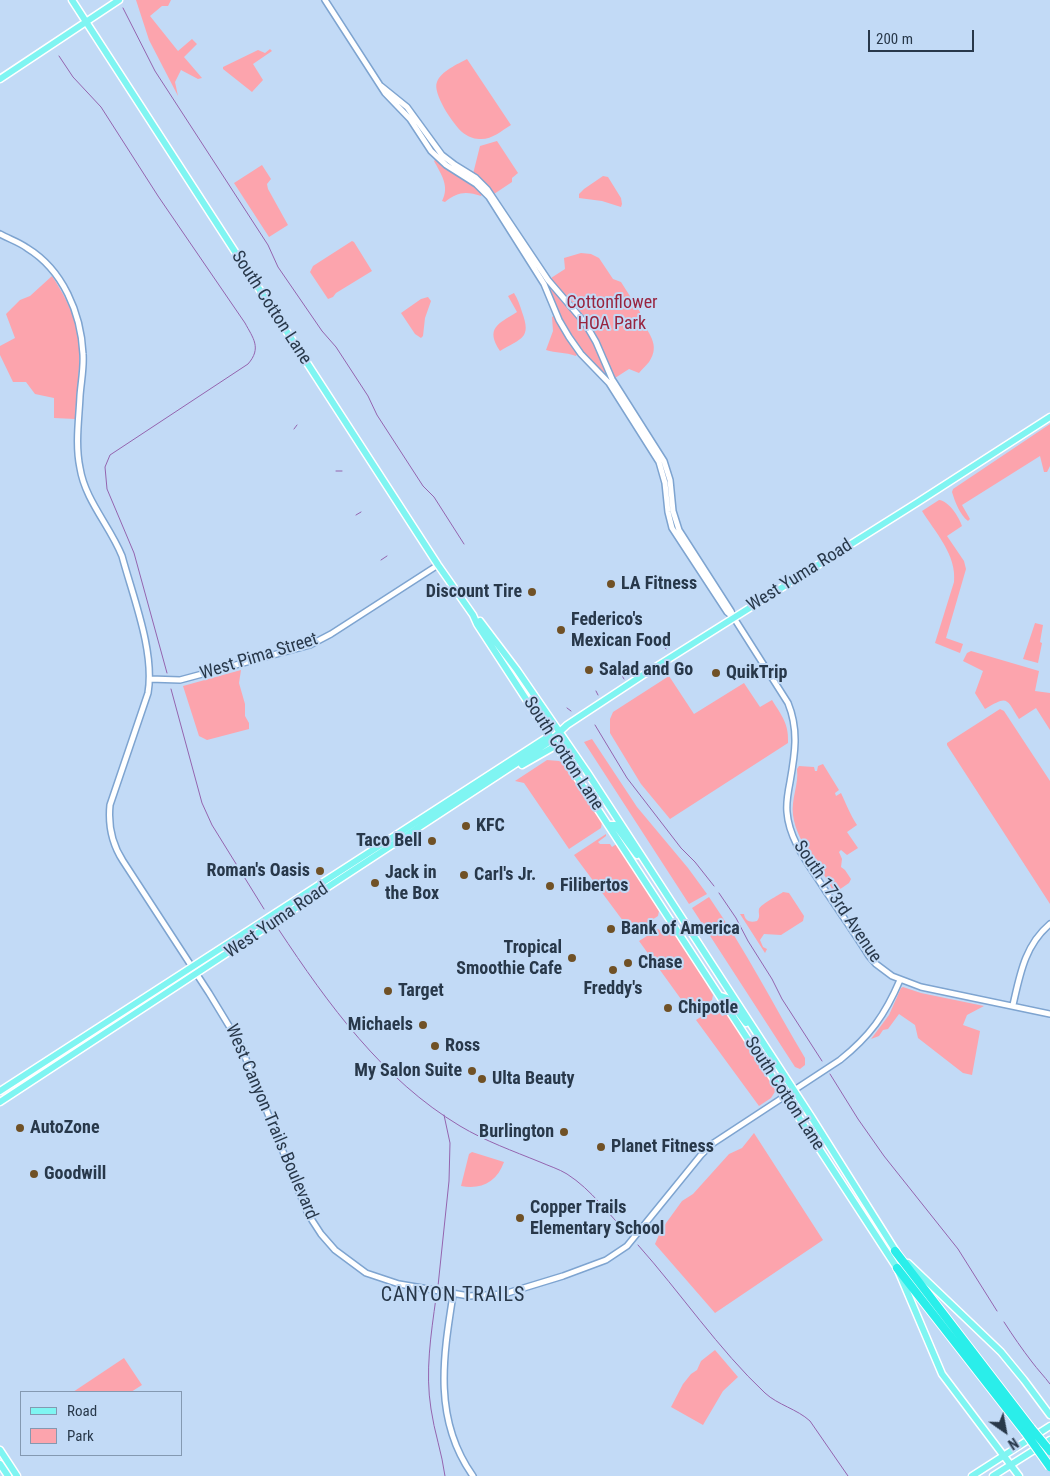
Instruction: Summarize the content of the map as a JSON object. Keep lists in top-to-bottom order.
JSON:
{
  "streets": {
    "main road": ["South Cotton Lane", "West Yuma Road"],
    "street": ["West Pima Street", "South 173rd Avenue", "West Canyon Trails Boulevard"]
  },
  "crossings": [
    ["South Cotton Lane", "West Yuma Road"],
    ["South Cotton Lane", "West Pima Street"],
    ["South Cotton Lane", "West Canyon Trails Boulevard"],
    ["West Yuma Road", "South 173rd Avenue"],
    ["West Yuma Road", "West Canyon Trails Boulevard"],
    ["West Pima Street", "West Canyon Trails Boulevard"],
    ["South 173rd Avenue", "West Canyon Trails Boulevard"]
  ],
  "districts": ["CANYON TRAILS"],
  "parks": ["Cottonflower HOA Park"],
  "places": [
    "LA Fitness",
    "Discount Tire",
    "Federico's Mexican Food",
    "Salad and Go",
    "QuikTrip",
    "KFC",
    "Taco Bell",
    "Roman's Oasis",
    "Carl's Jr.",
    "Jack in the Box",
    "Filibertos",
    "Bank of America",
    "Tropical Smoothie Cafe",
    "Chase",
    "Freddy's",
    "Target",
    "Chipotle",
    "Michaels",
    "Ross",
    "My Salon Suite",
    "Ulta Beauty",
    "AutoZone",
    "Burlington",
    "Planet Fitness",
    "Goodwill",
    "Copper Trails Elementary School"
  ],
  "legend": ["Road", "Park"],
  "scale_bar": "200 m",
  "north": "bottom right"
}
